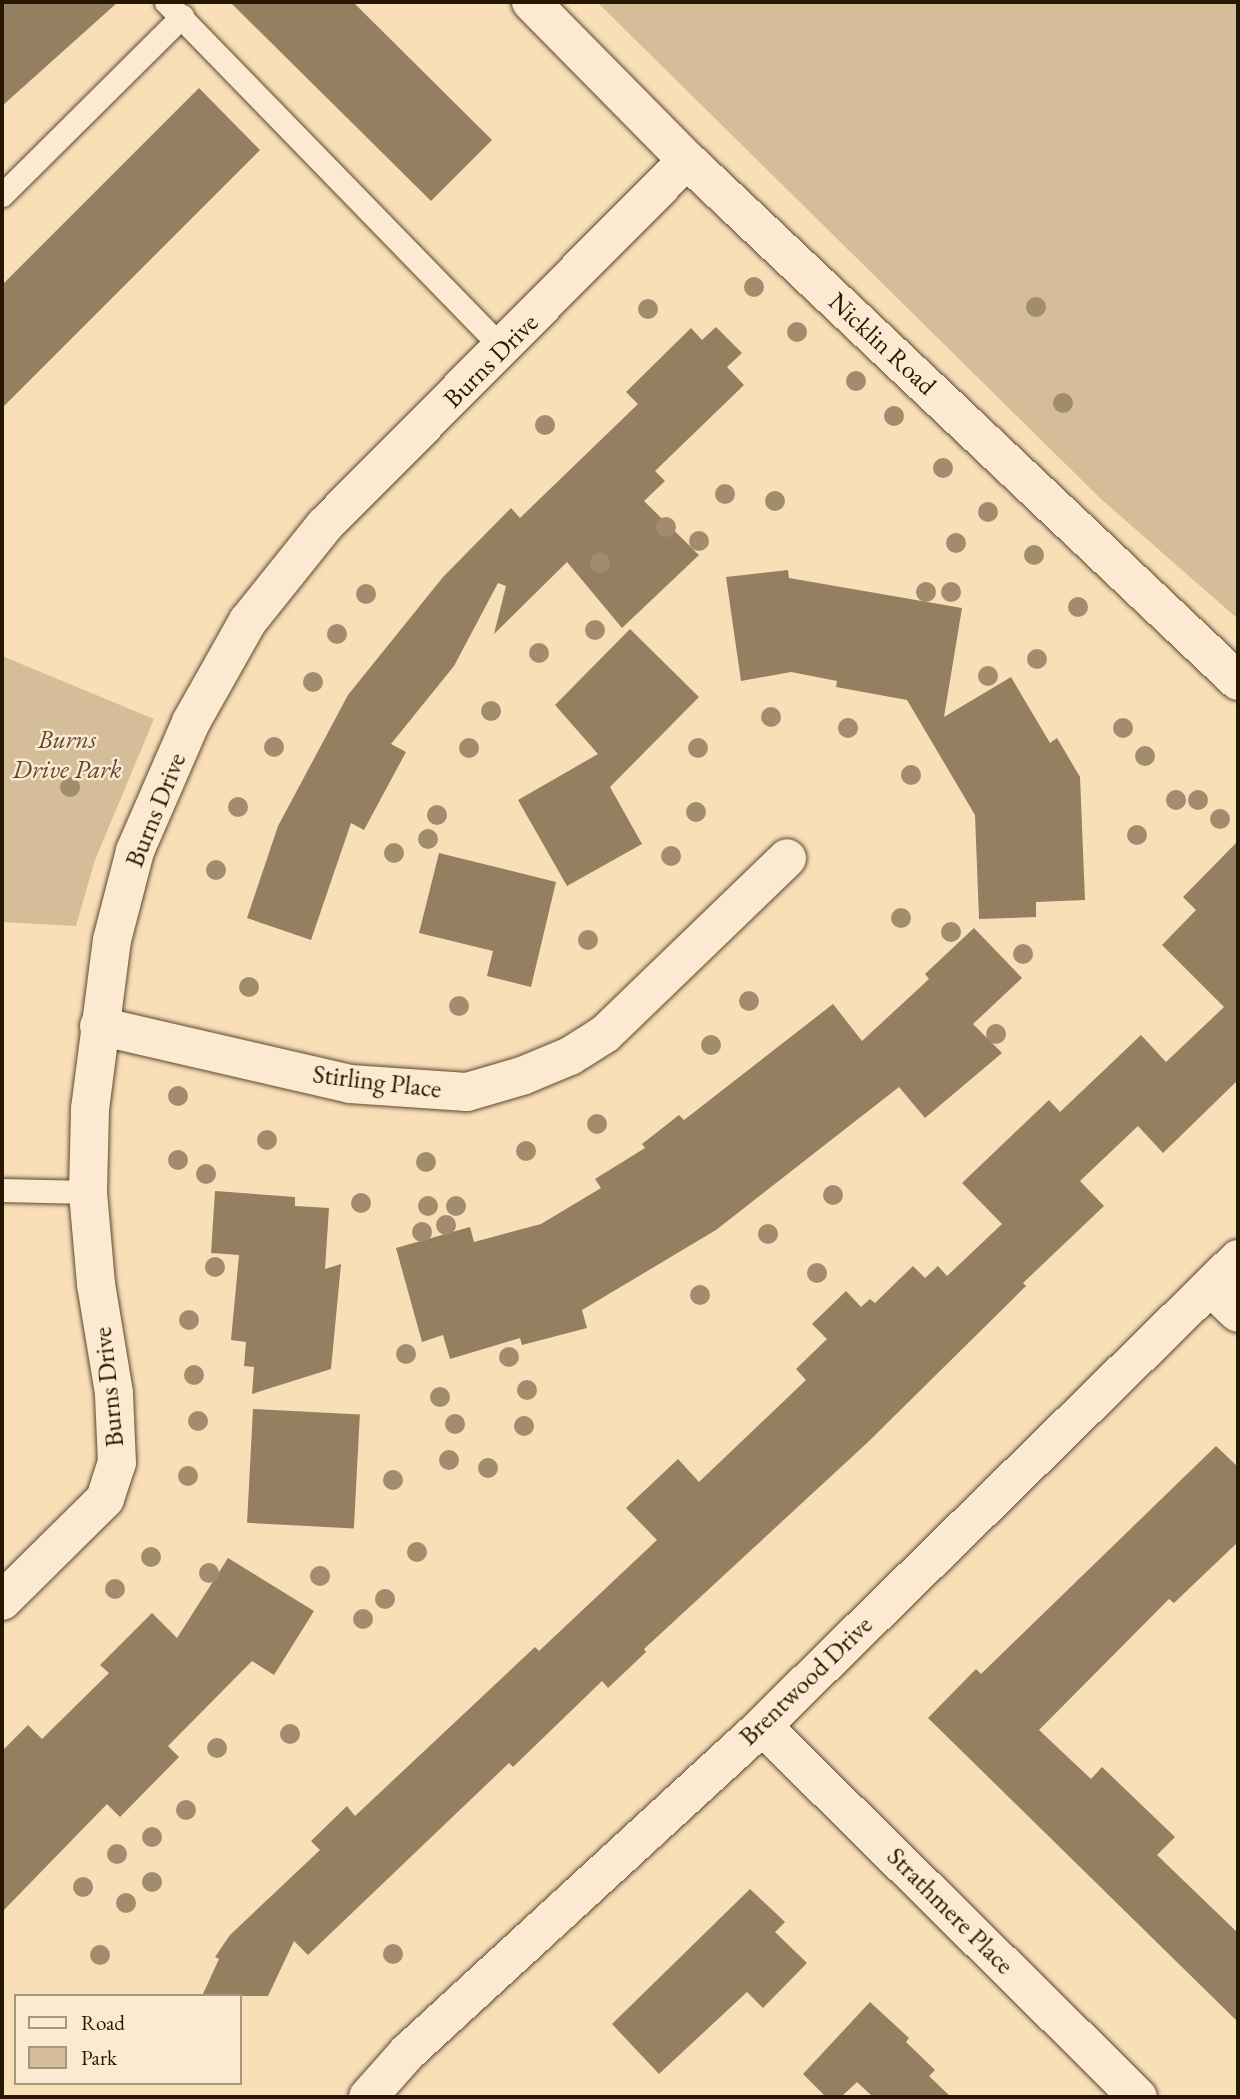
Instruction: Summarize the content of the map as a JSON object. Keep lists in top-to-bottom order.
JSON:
{
  "streets": {
    "street": [
      "Nicklin Road",
      "Burns Drive",
      "Stirling Place",
      "Brentwood Drive",
      "Strathmere Place"
    ]
  },
  "crossings": [
    ["Nicklin Road", "Burns Drive"],
    ["Burns Drive", "Stirling Place"],
    ["Brentwood Drive", "Strathmere Place"]
  ],
  "parks": ["Burns Drive Park"],
  "legend": ["Road", "Park"]
}
